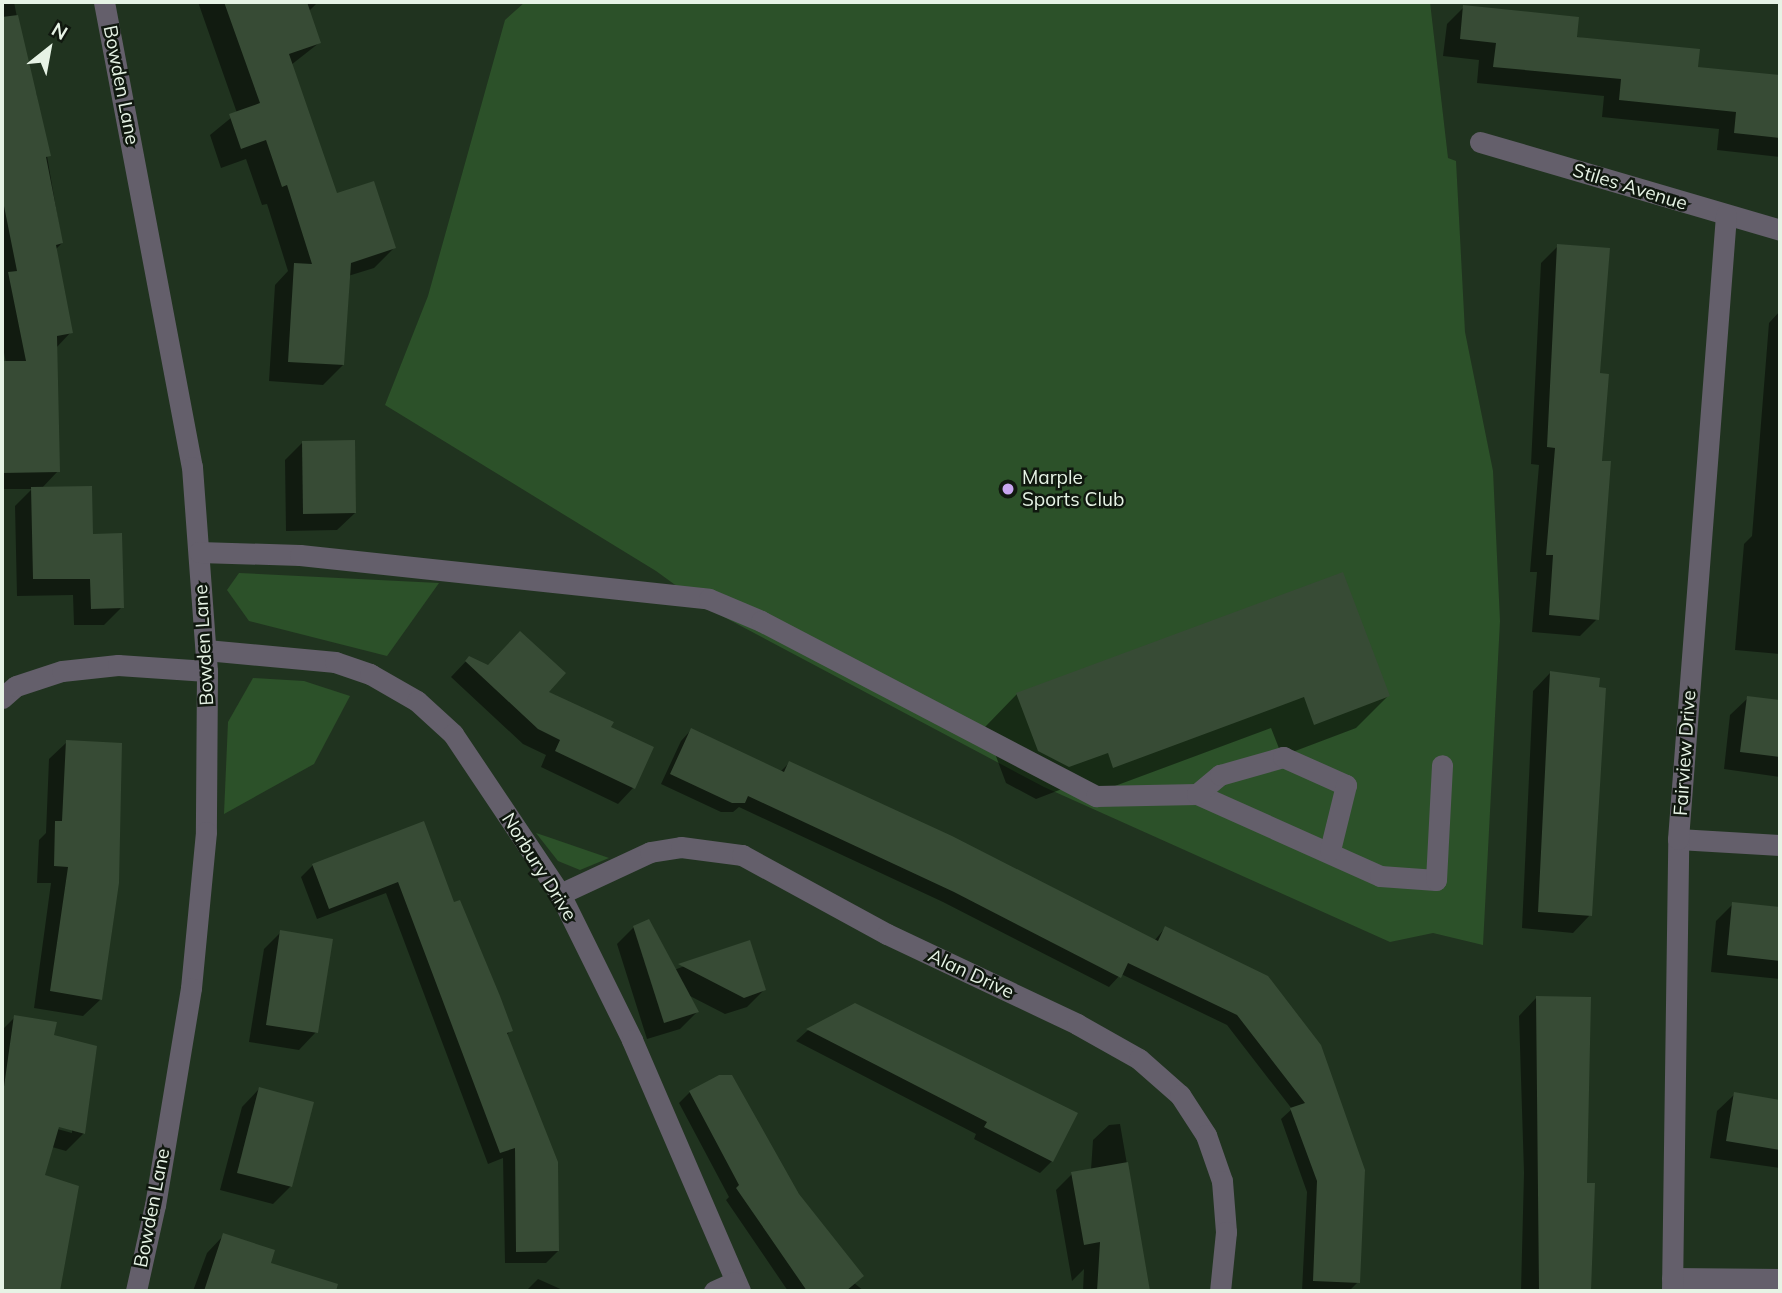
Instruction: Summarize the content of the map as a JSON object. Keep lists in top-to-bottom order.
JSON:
{
  "streets": {
    "street": [
      "Bowden Lane",
      "Stiles Avenue",
      "Fairview Drive",
      "Norbury Drive",
      "Alan Drive"
    ]
  },
  "crossings": [
    ["Bowden Lane", "Norbury Drive"],
    ["Stiles Avenue", "Fairview Drive"],
    ["Norbury Drive", "Alan Drive"]
  ],
  "places": ["Marple Sports Club"],
  "north": "top right"
}
